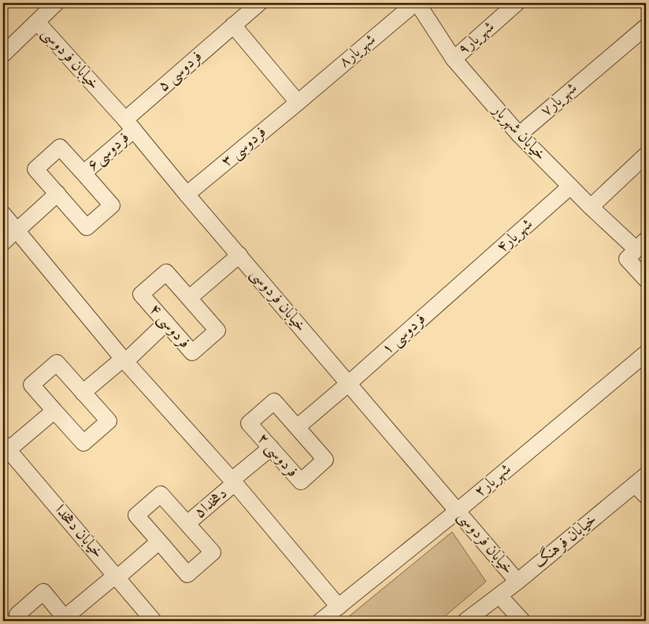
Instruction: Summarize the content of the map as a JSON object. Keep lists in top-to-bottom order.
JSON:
{
  "streets": {
    "street": [
      "شهریار۹",
      "شهریار۸",
      "خیابان فردوسی",
      "فردوسی ۵",
      "شهریار۷",
      "خیابان شهریار",
      "فردوسی ۳",
      "فردوسی۶",
      "شهریار۴",
      "فردوسی ۴",
      "فردوسی ۱",
      "فردوسی ۲",
      "شهریار۲",
      "دهخدا۵",
      "خیابان دهخدا",
      "خیابان فرهنگ"
    ]
  },
  "crossings": [
    ["شهریار۹", "خیابان شهریار"],
    ["شهریار۸", "خیابان شهریار"],
    ["شهریار۸", "فردوسی ۳"],
    ["خیابان فردوسی", "فردوسی ۵"],
    ["خیابان فردوسی", "فردوسی ۳"],
    ["خیابان فردوسی", "فردوسی۶"],
    ["خیابان فردوسی", "فردوسی ۱"],
    ["خیابان فردوسی", "شهریار۲"],
    ["خیابان فردوسی", "خیابان فرهنگ"],
    ["فردوسی ۵", "فردوسی۶"],
    ["شهریار۷", "خیابان شهریار"],
    ["خیابان شهریار", "شهریار۴"],
    ["شهریار۴", "فردوسی ۱"],
    ["فردوسی ۲", "دهخدا۵"]
  ]
}
